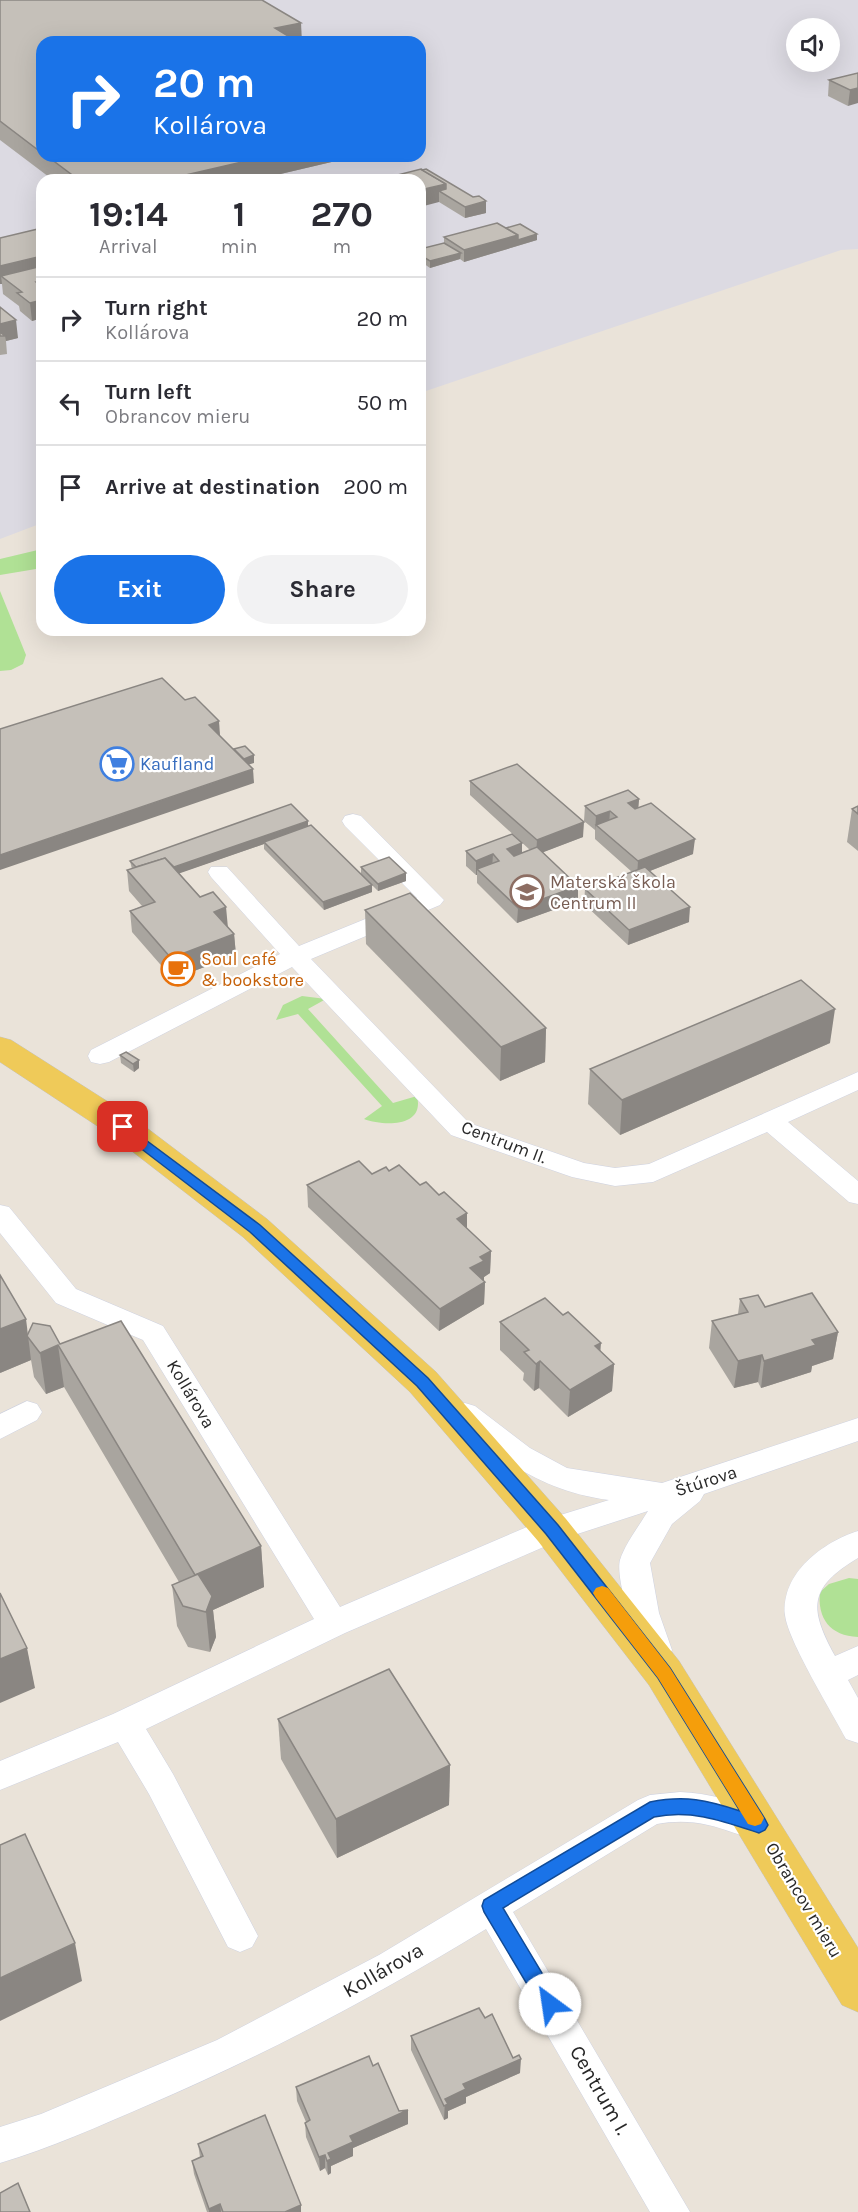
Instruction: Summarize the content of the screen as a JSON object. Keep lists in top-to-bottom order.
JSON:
{
  "streets": {
    "main road": ["Obrancov mieru"],
    "street": [
      "Centrum II.",
      "Kollárova",
      "Štúrova",
      "Centrum I."
    ]
  },
  "crossings": [
    ["Kollárova", "Obrancov mieru"],
    ["Kollárova", "Centrum I."],
    ["Štúrova", "Obrancov mieru"]
  ],
  "places": {
    "supermarket": ["Kaufland"],
    "school or university": ["Materská škola Centrum II"],
    "cafe": ["Soul café & bookstore"]
  },
  "page": {
    "turn": ["20 m", "Kollárova"],
    "eta": [
      "19:14",
      "Arrival",
      "1",
      "min",
      "270",
      "m"
    ],
    "list": [
      {
        "name": "Turn right",
        "note": "Kollárova",
        "value": "20 m"
      },
      {
        "name": "Turn left",
        "note": "Obrancov mieru",
        "value": "50 m"
      },
      {
        "name": "Arrive at destination",
        "value": "200 m"
      }
    ],
    "buttons": ["Exit", "Share"]
  }
}
